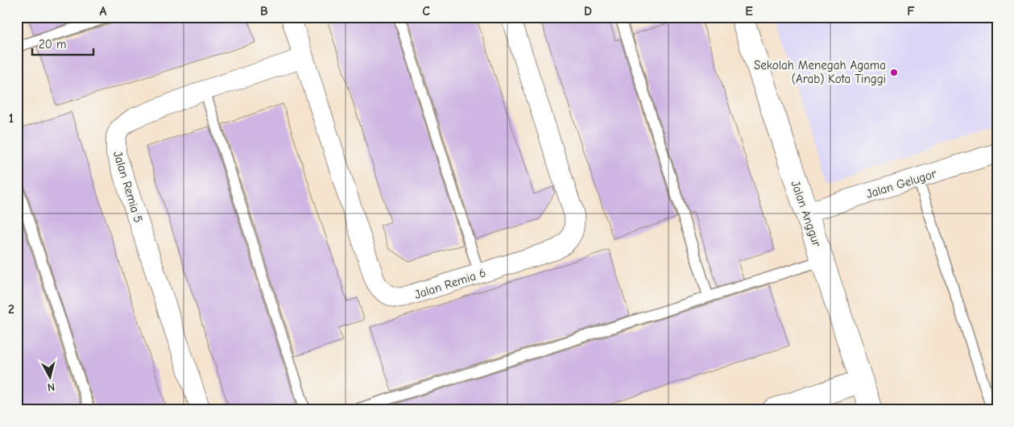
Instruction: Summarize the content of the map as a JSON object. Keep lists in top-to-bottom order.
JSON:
{
  "streets": {
    "street": [
      "Jalan Gelugor",
      "Jalan Remia 5",
      "Jalan Anggur",
      "Jalan Remia 6"
    ]
  },
  "crossings": [
    ["Jalan Gelugor", "Jalan Anggur"],
    ["Jalan Remia 5", "Jalan Remia 6"]
  ],
  "places": ["Sekolah Menegah Agama (Arab) Kota Tinggi"],
  "scale_bar": "20 m",
  "north": "bottom",
  "grid": {
    "columns": [
      "A",
      "B",
      "C",
      "D",
      "E",
      "F"
    ],
    "rows": ["1", "2"]
  }
}
